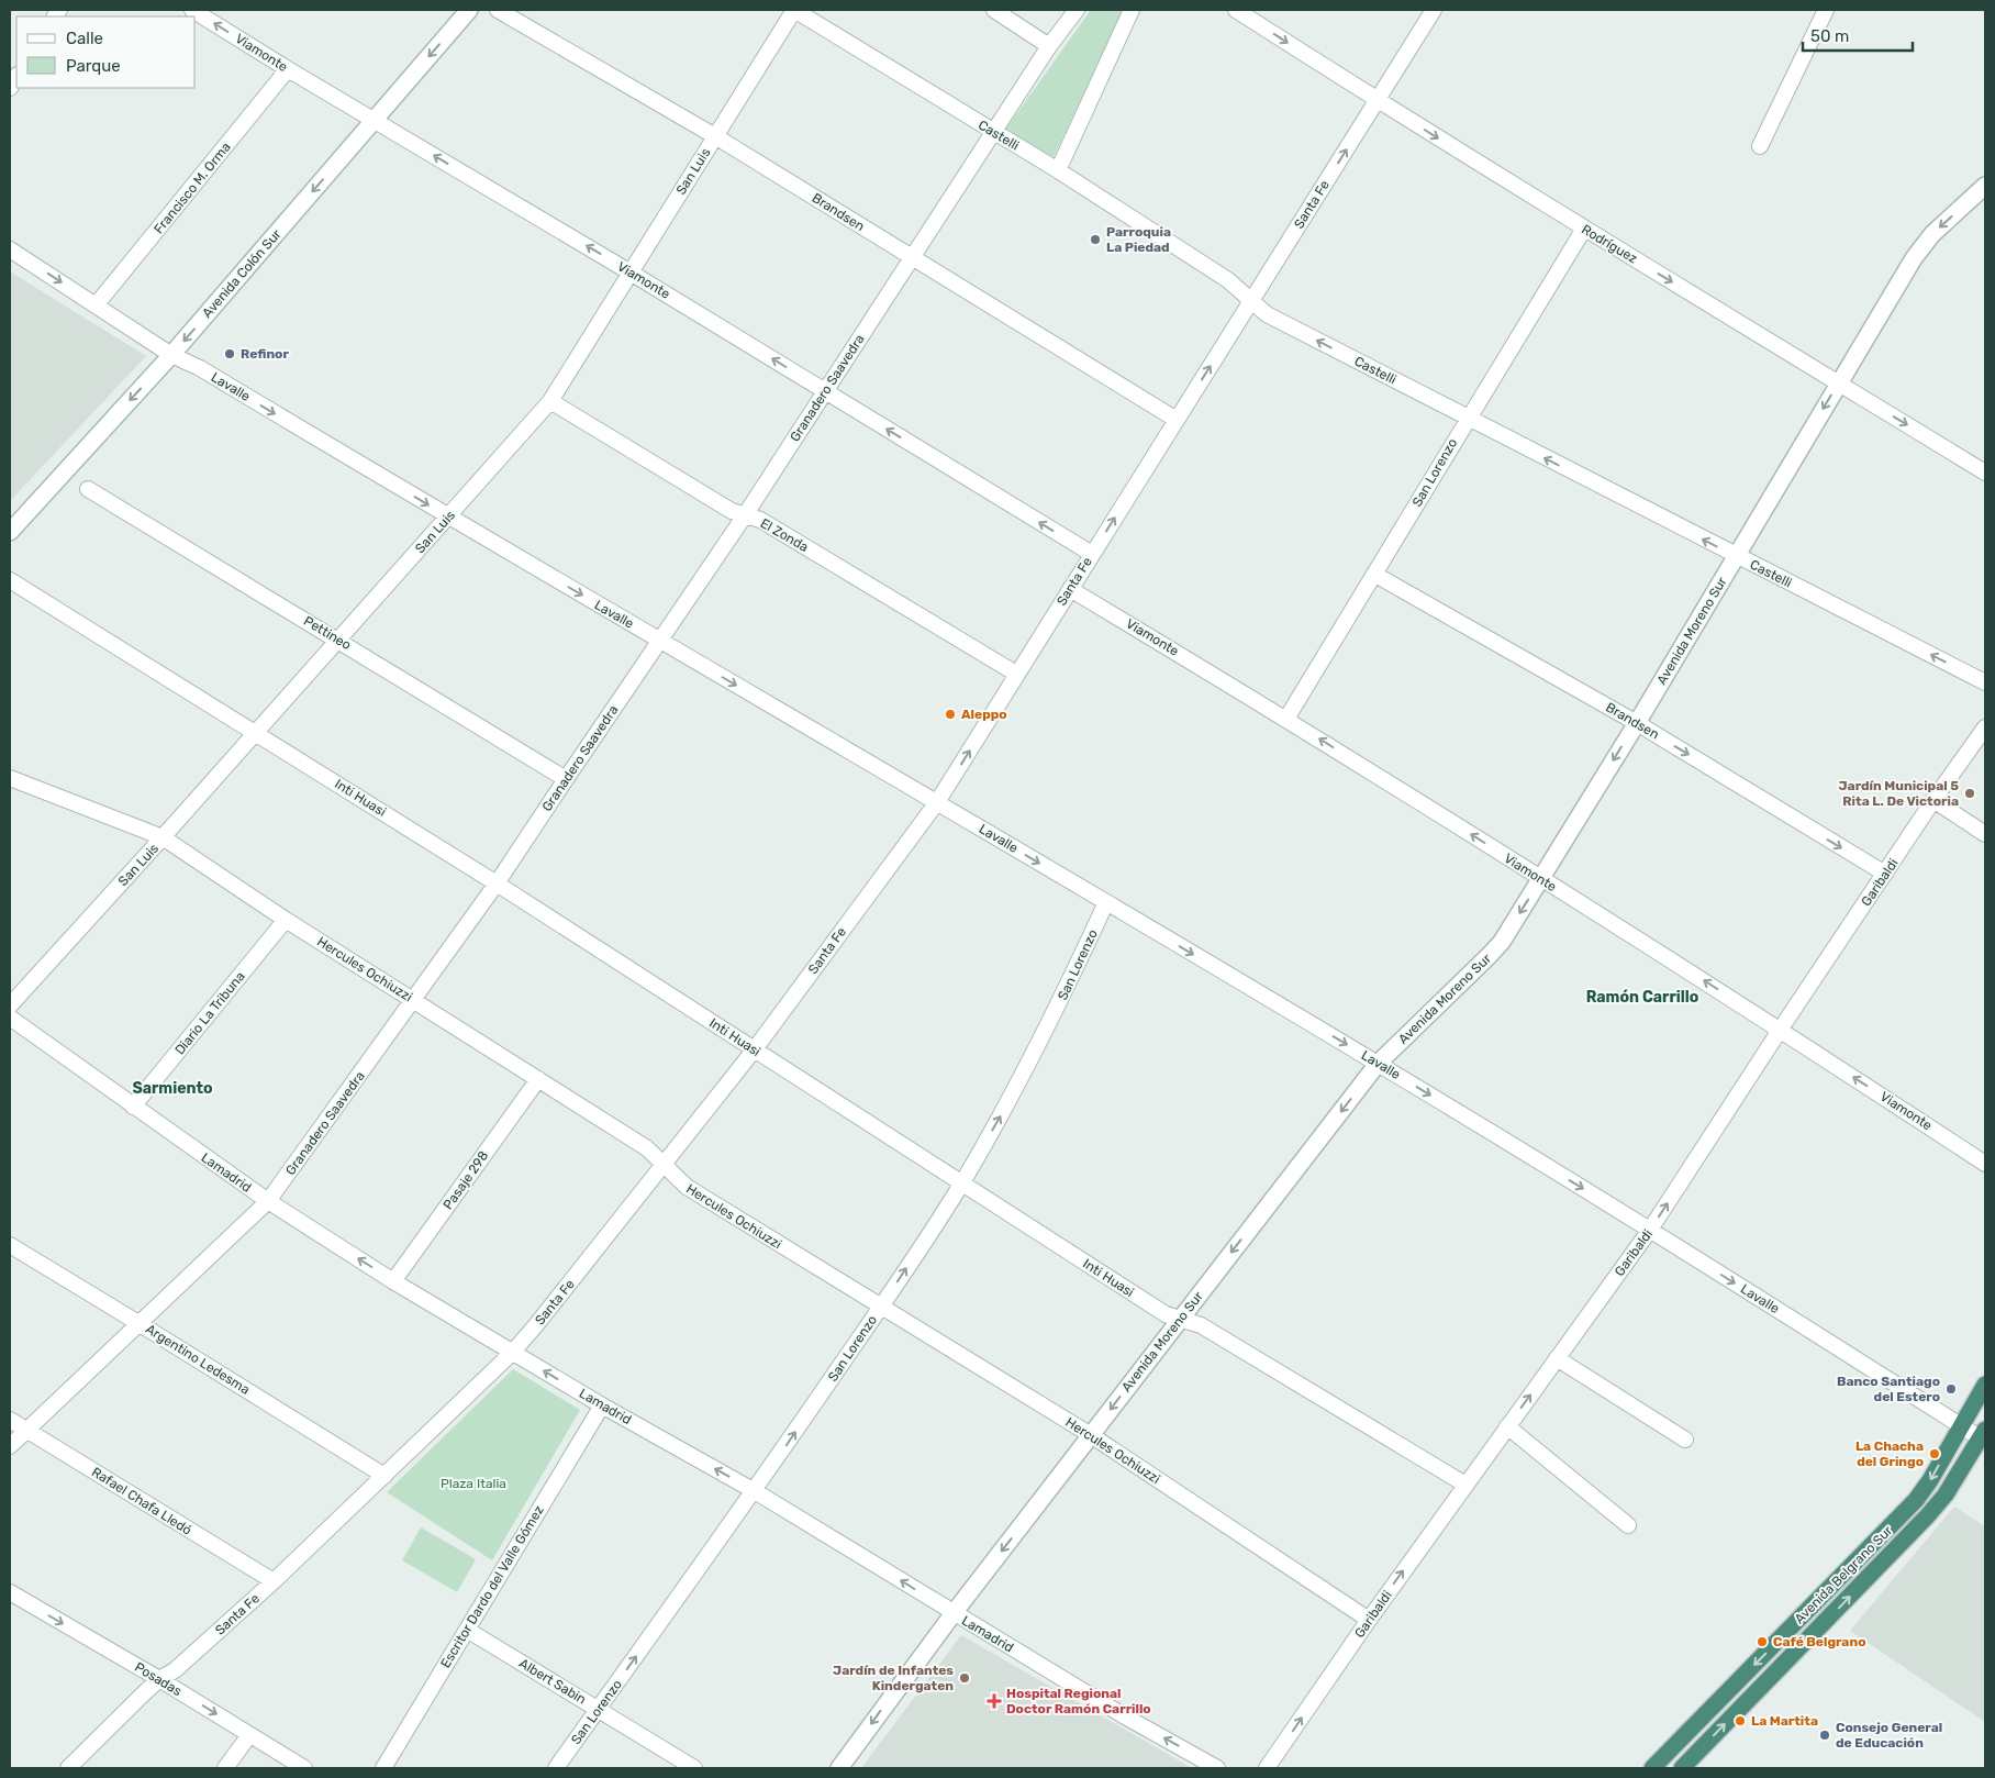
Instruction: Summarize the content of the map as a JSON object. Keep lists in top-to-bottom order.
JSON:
{
  "streets": {
    "highway": ["Avenida Belgrano Sur"],
    "street": [
      "Viamonte",
      "Castelli",
      "San Luis",
      "Francisco M. Orma",
      "Santa Fe",
      "Brandsen",
      "Rodríguez",
      "Avenida Colón Sur",
      "Lavalle",
      "Granadero Saavedra",
      "San Lorenzo",
      "El Zonda",
      "Avenida Moreno Sur",
      "Pettineo",
      "Inti Huasi",
      "Garibaldi",
      "Hercules Ochiuzzi",
      "Diario La Tribuna",
      "Lamadrid",
      "Pasaje 298",
      "Argentino Ledesma",
      "Rafael Chafa Lledó",
      "Escritor Dardo del Valle Gómez",
      "Posadas",
      "Albert Sabin"
    ]
  },
  "crossings": [
    ["Viamonte", "San Luis"],
    ["Viamonte", "Francisco M. Orma"],
    ["Viamonte", "Santa Fe"],
    ["Viamonte", "Avenida Colón Sur"],
    ["Viamonte", "Granadero Saavedra"],
    ["Viamonte", "San Lorenzo"],
    ["Viamonte", "Avenida Moreno Sur"],
    ["Viamonte", "Garibaldi"],
    ["Castelli", "San Luis"],
    ["Castelli", "Santa Fe"],
    ["Castelli", "Granadero Saavedra"],
    ["Castelli", "San Lorenzo"],
    ["Castelli", "Avenida Moreno Sur"],
    ["San Luis", "Brandsen"],
    ["San Luis", "Lavalle"],
    ["San Luis", "El Zonda"],
    ["San Luis", "Pettineo"],
    ["San Luis", "Inti Huasi"],
    ["San Luis", "Hercules Ochiuzzi"],
    ["Francisco M. Orma", "Lavalle"],
    ["Santa Fe", "Brandsen"],
    ["Santa Fe", "Rodríguez"],
    ["Santa Fe", "Lavalle"],
    ["Santa Fe", "El Zonda"],
    ["Santa Fe", "Inti Huasi"],
    ["Santa Fe", "Hercules Ochiuzzi"],
    ["Santa Fe", "Lamadrid"],
    ["Santa Fe", "Argentino Ledesma"],
    ["Santa Fe", "Rafael Chafa Lledó"],
    ["Santa Fe", "Posadas"],
    ["Brandsen", "Granadero Saavedra"],
    ["Brandsen", "San Lorenzo"],
    ["Brandsen", "Avenida Moreno Sur"],
    ["Brandsen", "Garibaldi"],
    ["Rodríguez", "San Lorenzo"],
    ["Rodríguez", "Avenida Moreno Sur"],
    ["Avenida Colón Sur", "Lavalle"],
    ["Lavalle", "Granadero Saavedra"],
    ["Lavalle", "San Lorenzo"],
    ["Lavalle", "Avenida Moreno Sur"],
    ["Lavalle", "Garibaldi"],
    ["Lavalle", "Avenida Belgrano Sur"],
    ["Granadero Saavedra", "El Zonda"],
    ["Granadero Saavedra", "Pettineo"],
    ["Granadero Saavedra", "Inti Huasi"],
    ["Granadero Saavedra", "Hercules Ochiuzzi"],
    ["Granadero Saavedra", "Lamadrid"],
    ["Granadero Saavedra", "Argentino Ledesma"],
    ["Granadero Saavedra", "Rafael Chafa Lledó"],
    ["San Lorenzo", "Inti Huasi"],
    ["San Lorenzo", "Hercules Ochiuzzi"],
    ["San Lorenzo", "Lamadrid"],
    ["San Lorenzo", "Albert Sabin"],
    ["Avenida Moreno Sur", "Inti Huasi"],
    ["Avenida Moreno Sur", "Hercules Ochiuzzi"],
    ["Avenida Moreno Sur", "Lamadrid"],
    ["Inti Huasi", "Garibaldi"],
    ["Garibaldi", "Hercules Ochiuzzi"],
    ["Hercules Ochiuzzi", "Diario La Tribuna"],
    ["Hercules Ochiuzzi", "Pasaje 298"],
    ["Diario La Tribuna", "Lamadrid"],
    ["Lamadrid", "Pasaje 298"],
    ["Lamadrid", "Escritor Dardo del Valle Gómez"],
    ["Escritor Dardo del Valle Gómez", "Albert Sabin"]
  ],
  "one_way": [
    "Viamonte",
    "Castelli",
    "Rodríguez",
    "Avenida Colón Sur",
    "Lavalle",
    "San Lorenzo",
    "Avenida Moreno Sur",
    "Garibaldi",
    "Lamadrid",
    "Posadas"
  ],
  "districts": ["Ramón Carrillo", "Sarmiento"],
  "parks": ["Plaza Italia"],
  "places": {
    "other": [
      "Parroquia La Piedad",
      "Refinor",
      "Aleppo",
      "Jardín Municipal 5 Rita L. De Victoria",
      "Banco Santiago del Estero",
      "La Chacha del Gringo",
      "Café Belgrano",
      "Jardín de Infantes Kindergaten",
      "La Martita",
      "Consejo General de Educación"
    ],
    "health": ["Hospital Regional Doctor Ramón Carrillo"]
  },
  "legend": ["Calle", "Parque"],
  "scale_bar": "50 m"
}
